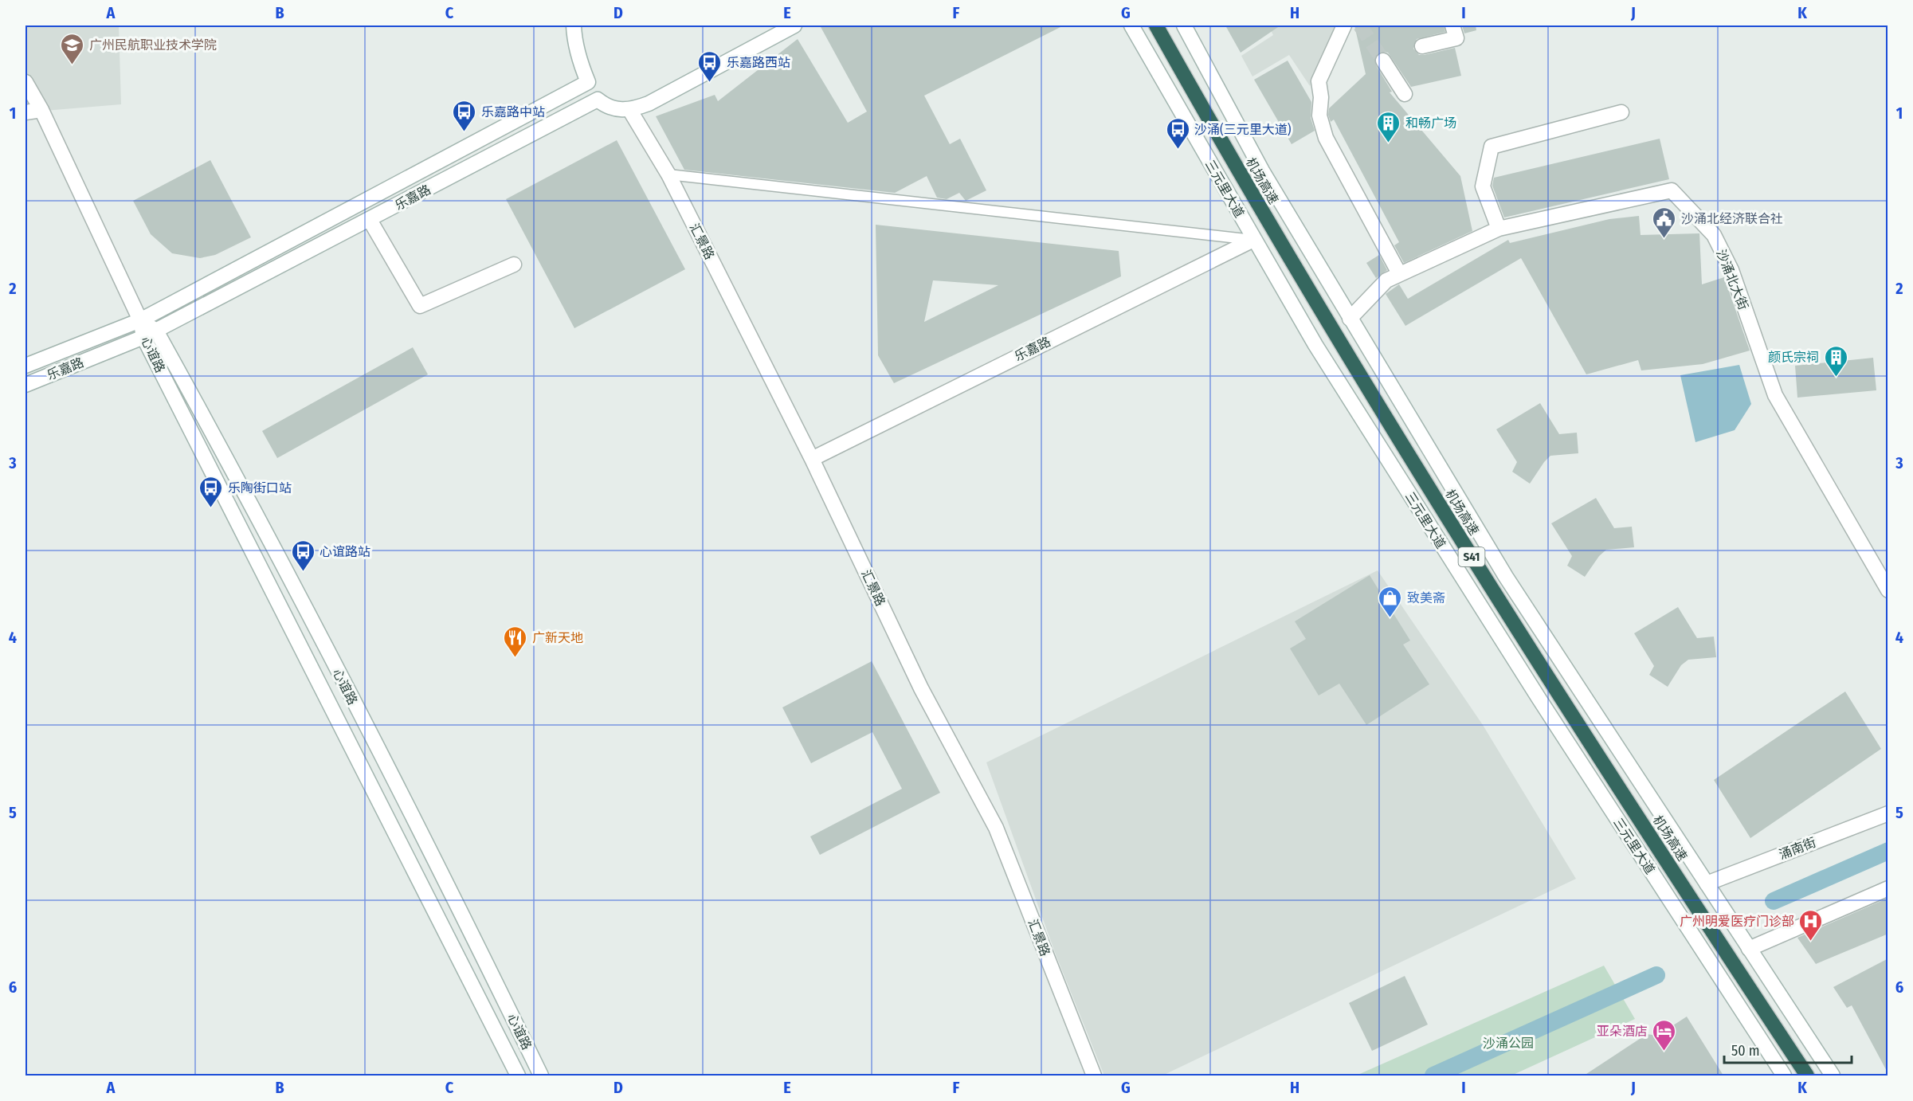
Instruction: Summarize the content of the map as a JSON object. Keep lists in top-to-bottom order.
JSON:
{
  "streets": {
    "highway": ["机场高速", "S41"],
    "street": [
      "三元里大道",
      "乐嘉路",
      "汇景路",
      "沙涌北大街",
      "心谊路",
      "涌南街"
    ]
  },
  "crossings": [
    ["三元里大道", "乐嘉路"],
    ["乐嘉路", "汇景路"],
    ["乐嘉路", "心谊路"]
  ],
  "parks": ["沙涌公园"],
  "places": {
    "school or university": ["广州民航职业技术学院"],
    "bus stop": [
      "乐嘉路西站",
      "乐嘉路中站",
      "沙涌(三元里大道)",
      "乐陶街口站",
      "心谊路站"
    ],
    "building": ["和畅广场", "颜氏宗祠"],
    "public building": ["沙涌北经济联合社"],
    "shop": ["致美斋"],
    "restaurant": ["广新天地"],
    "hospital": ["广州明爱医疗门诊部"],
    "hotel": ["亚朵酒店"]
  },
  "scale_bar": "50 m",
  "grid": {
    "columns": [
      "A",
      "B",
      "C",
      "D",
      "E",
      "F",
      "G",
      "H",
      "I",
      "J",
      "K"
    ],
    "rows": [
      "1",
      "2",
      "3",
      "4",
      "5",
      "6"
    ]
  }
}
